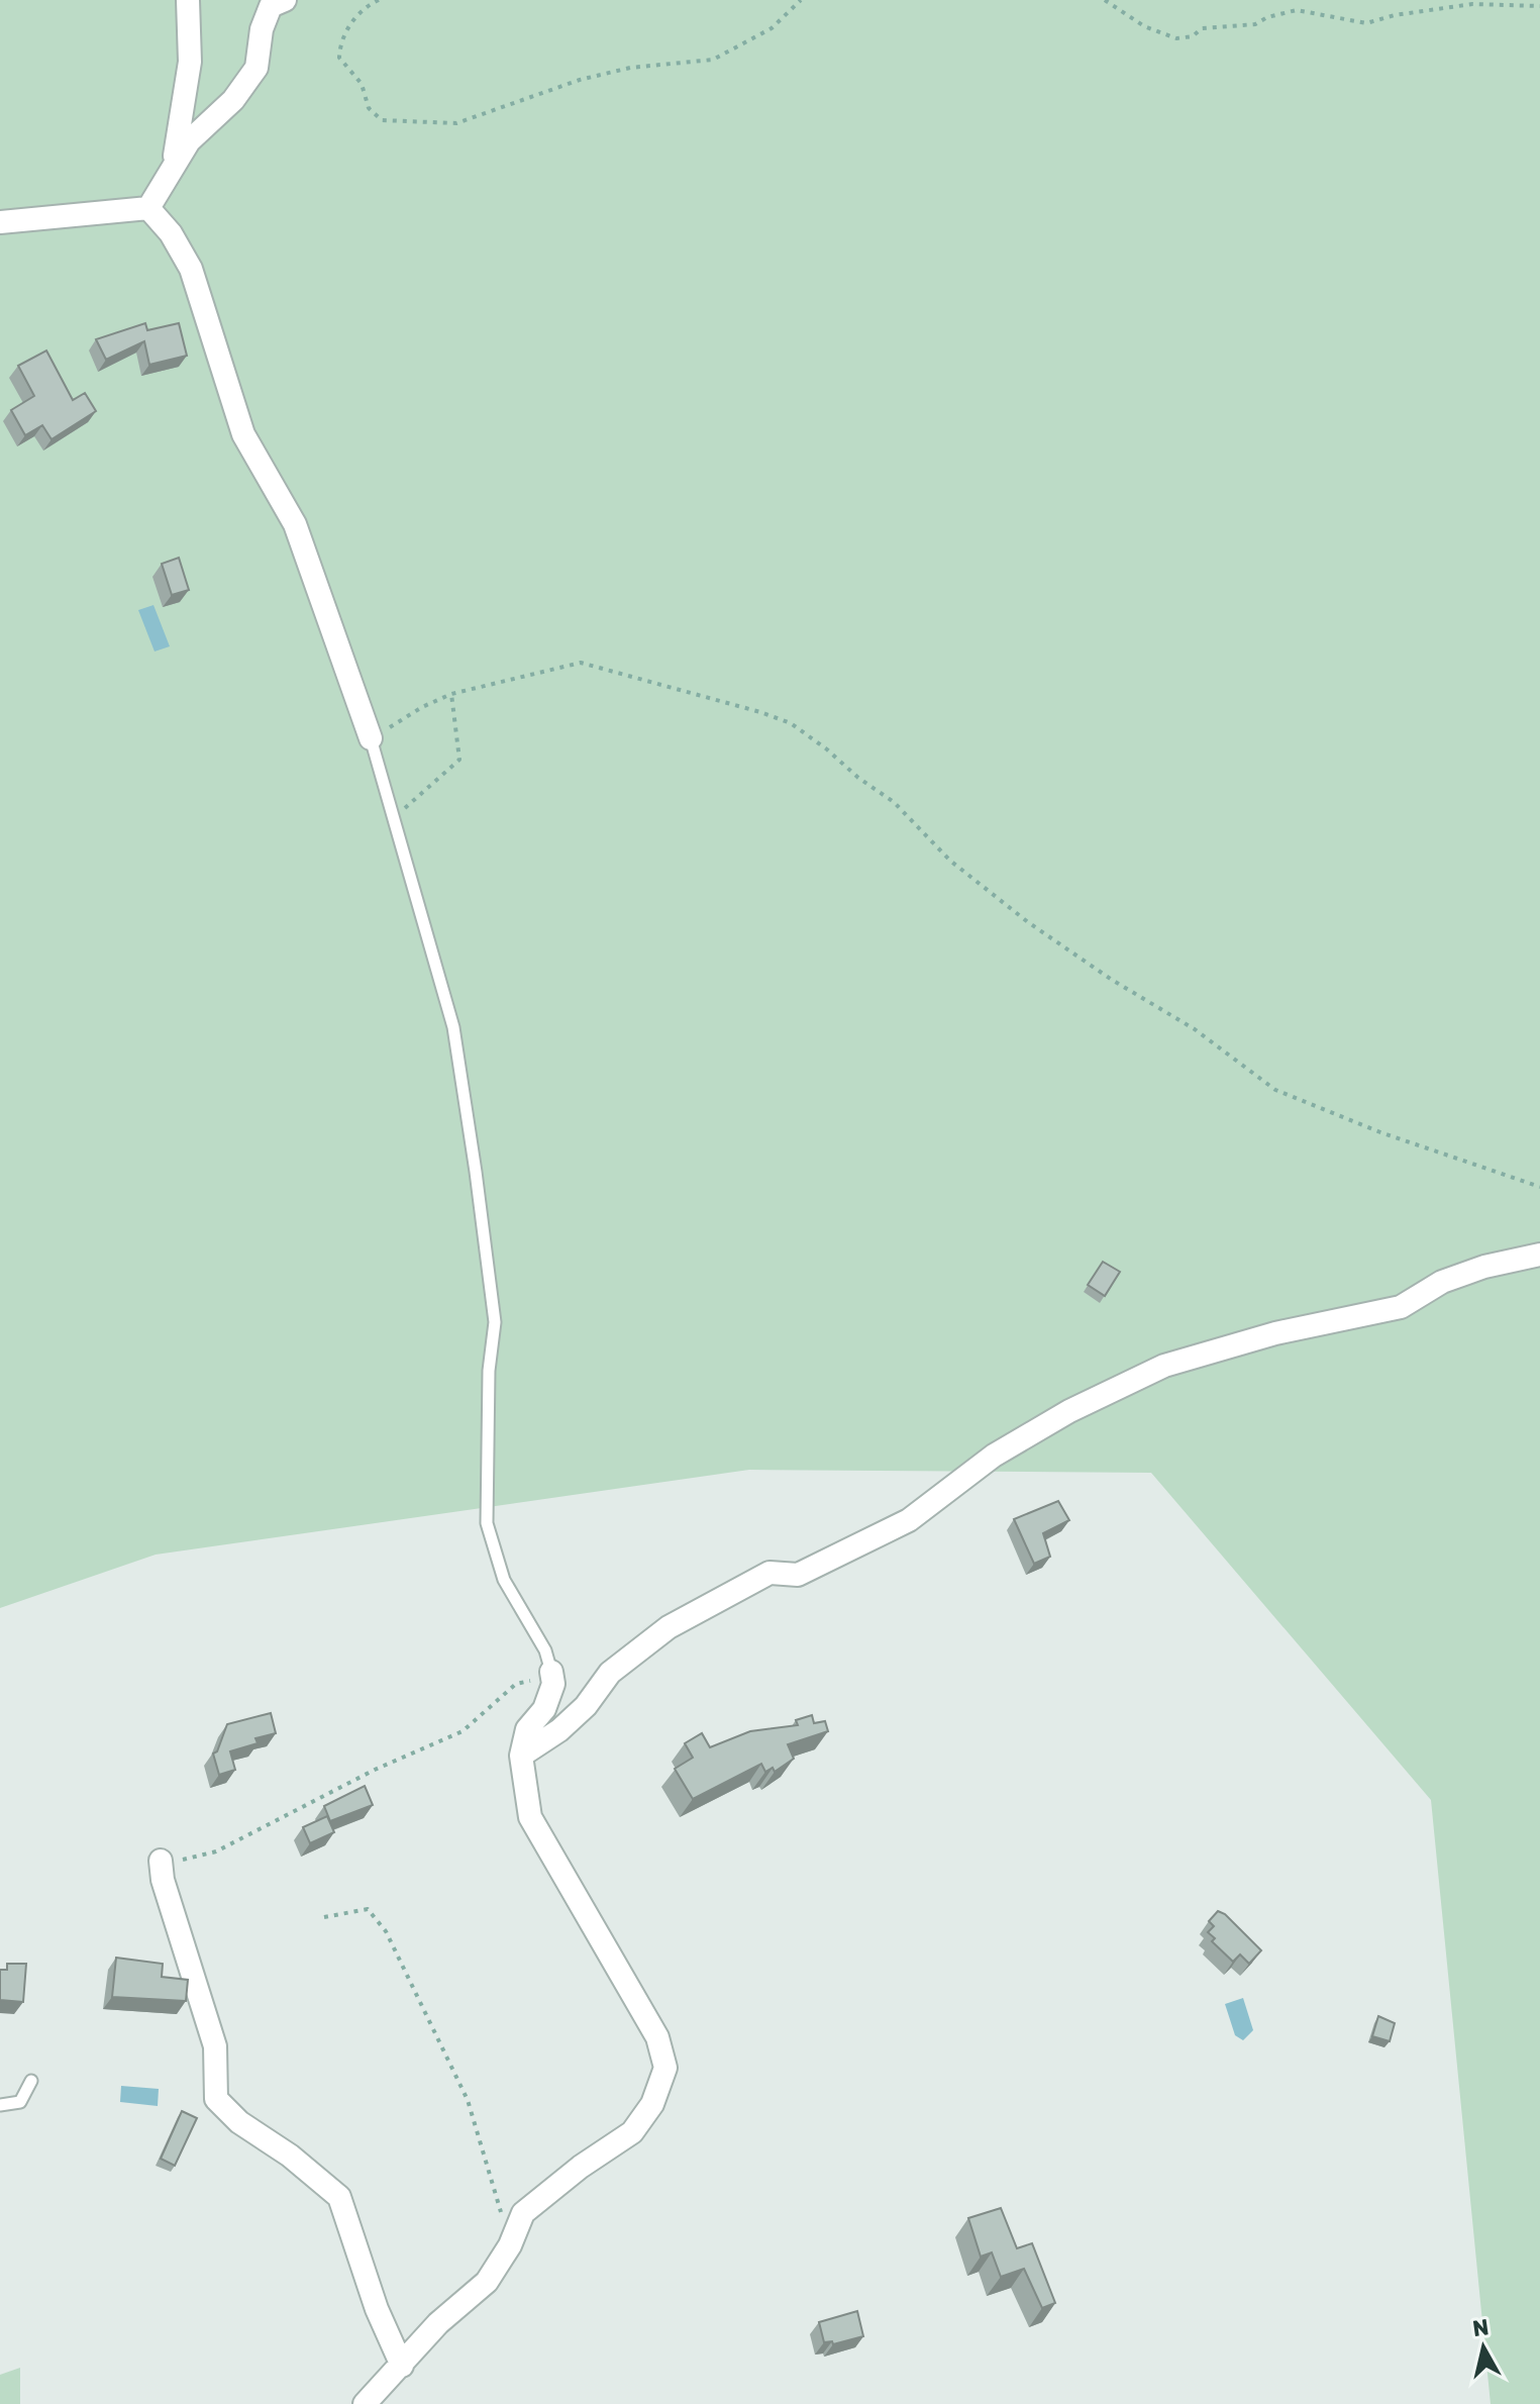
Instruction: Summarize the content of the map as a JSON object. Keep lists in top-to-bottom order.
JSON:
{
  "north": "top"
}
